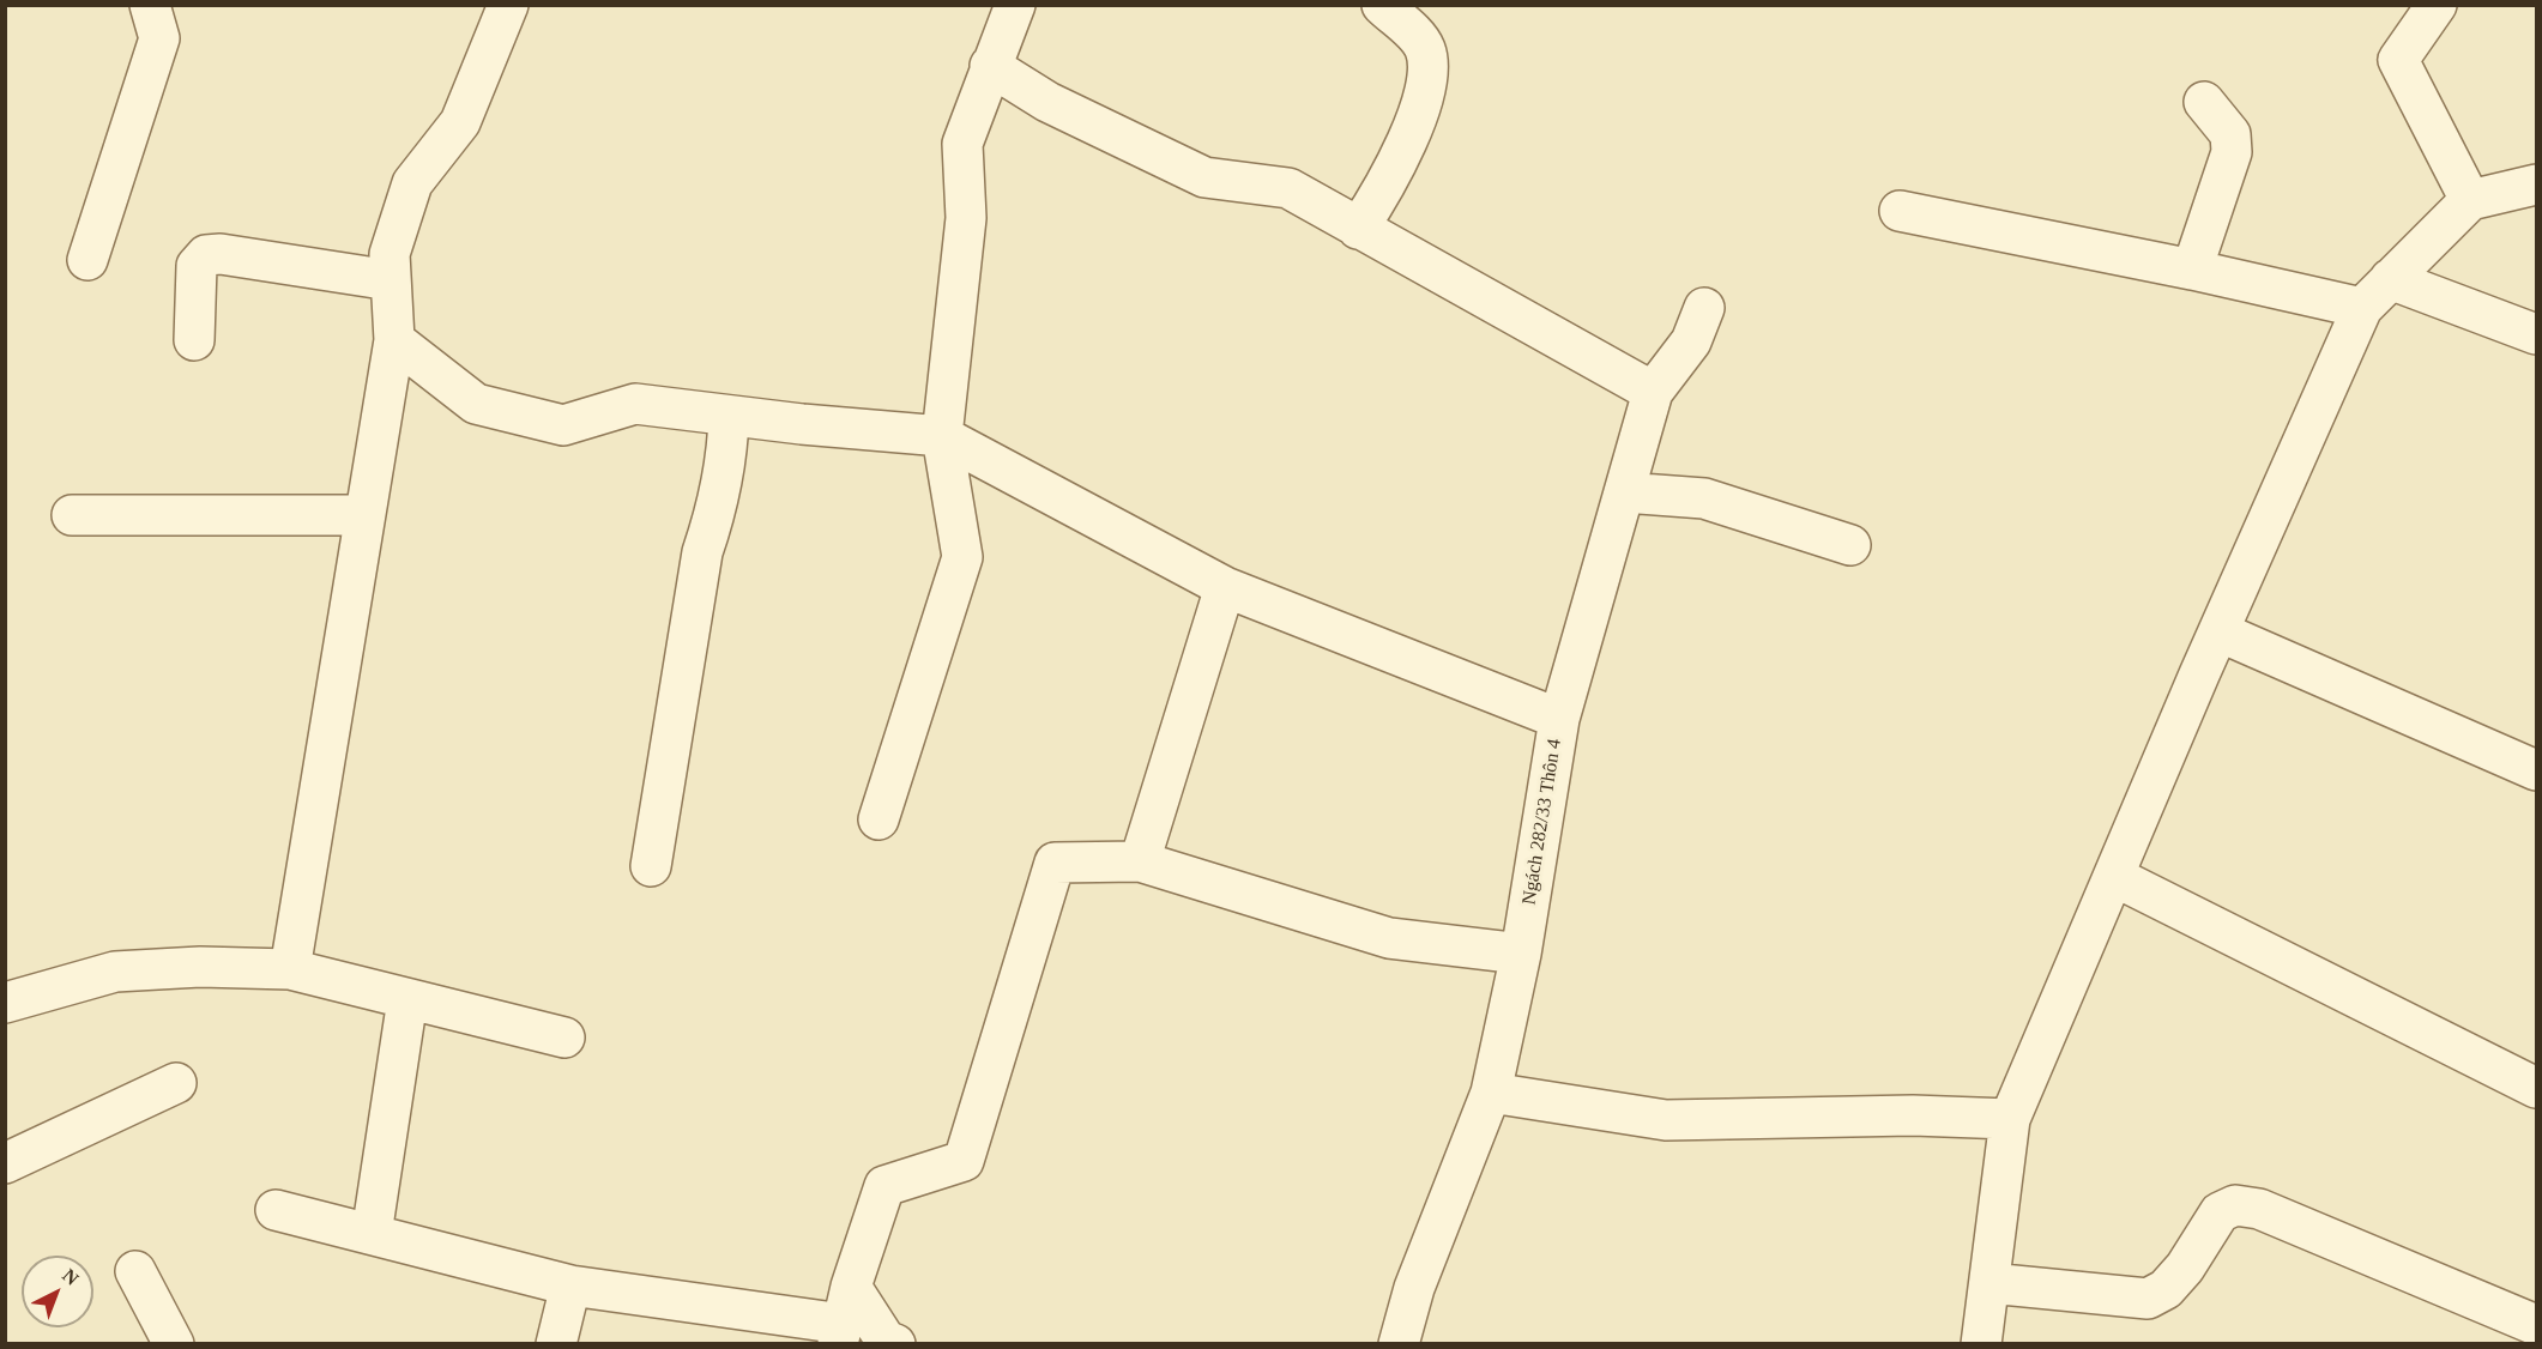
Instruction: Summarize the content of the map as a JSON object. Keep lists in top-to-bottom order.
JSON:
{
  "streets": {
    "street": ["Ngách 282/33 Thôn 4"]
  },
  "north": "top right"
}
